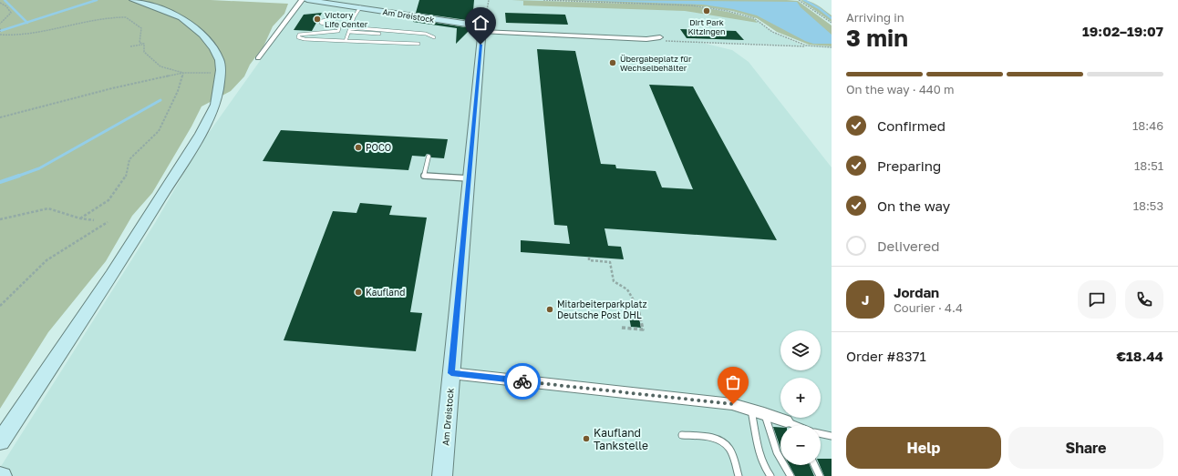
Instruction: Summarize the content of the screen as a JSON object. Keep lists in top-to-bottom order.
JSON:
{
  "streets": {
    "street": ["Am Dreistock"]
  },
  "places": [
    "Dirt Park Kitzingen",
    "Victory Life Center",
    "Übergabeplatz für Wechselbehälter",
    "POCO",
    "Kaufland",
    "Mitarbeiterparkplatz Deutsche Post DHL",
    "Kaufland Tankstelle"
  ],
  "page": {
    "heading": ["3 min", "Arriving in", "19:02–19:07"],
    "panel": [
      "Jordan",
      "Courier · 4.4",
      "Order #8371",
      "€18.44"
    ],
    "bar": "On the way · 440 m",
    "list": [
      ["Confirmed", "18:46"],
      ["Preparing", "18:51"],
      ["On the way", "18:53"],
      "Delivered"
    ],
    "round": "J",
    "map_buttons": ["+", "−"],
    "buttons": ["Help", "Share"]
  }
}
